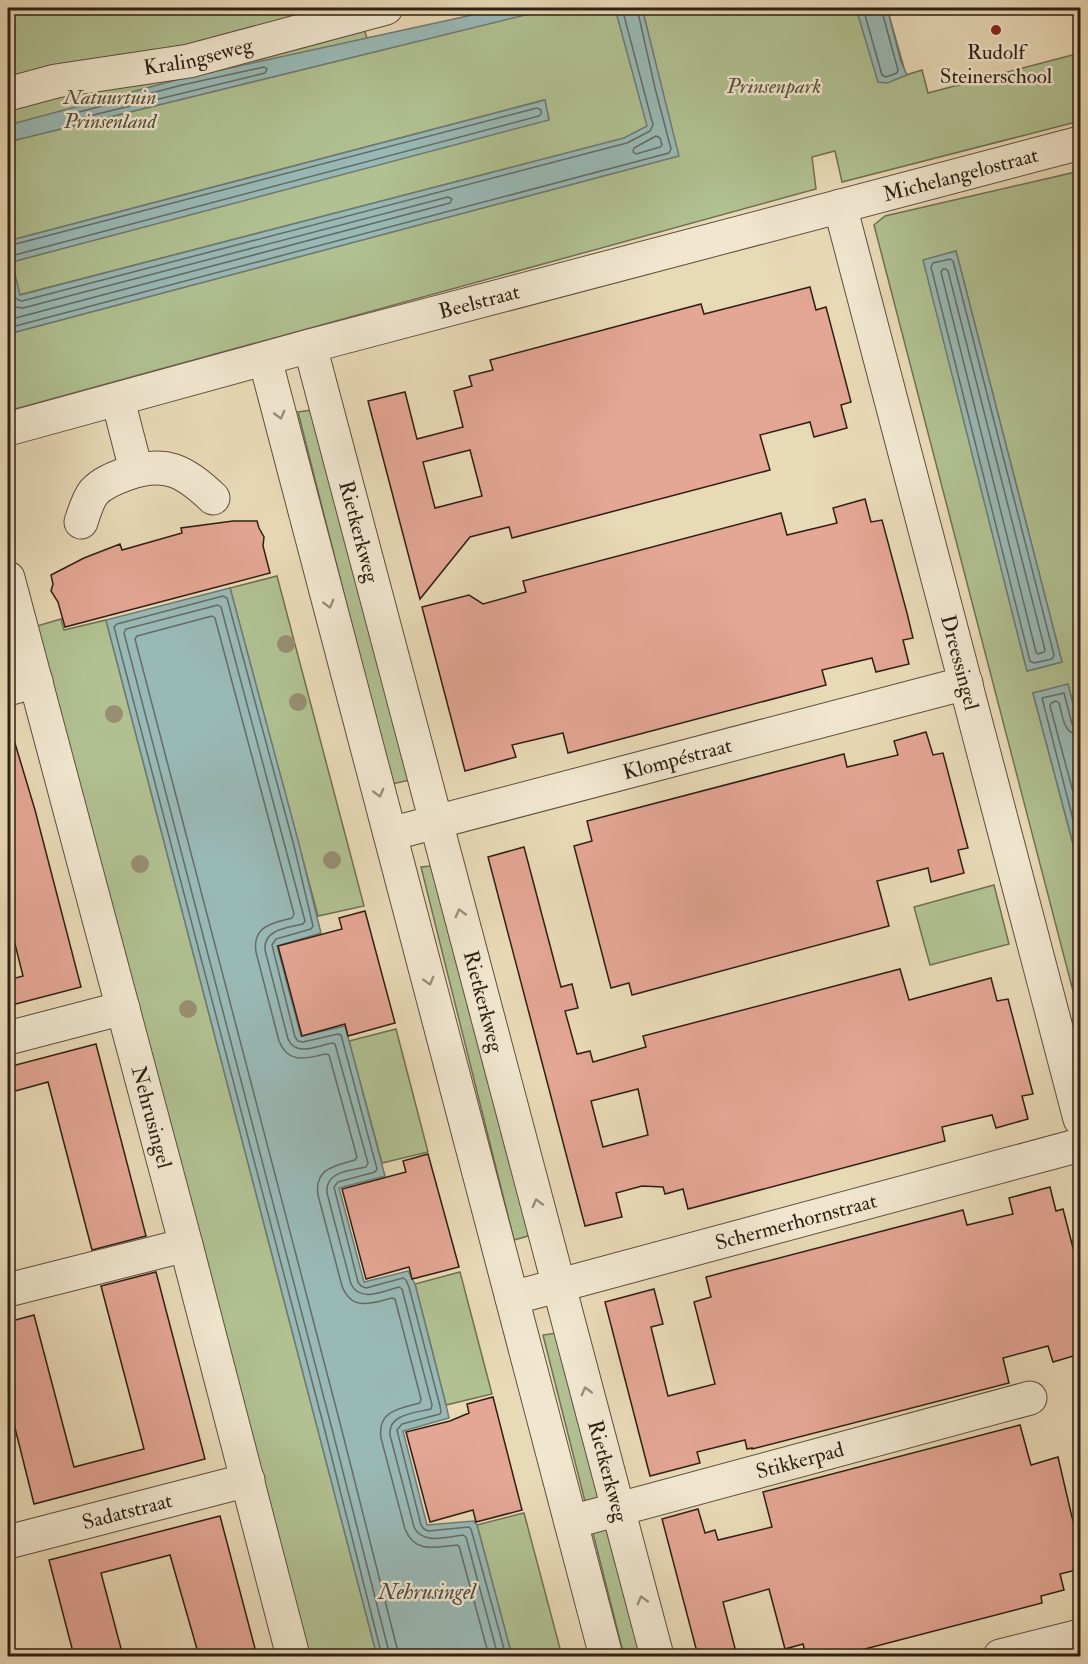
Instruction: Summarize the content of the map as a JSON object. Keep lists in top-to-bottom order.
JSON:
{
  "streets": {
    "street": [
      "Kralingseweg",
      "Michelangelostraat",
      "Beelstraat",
      "Rietkerkweg",
      "Dreessingel",
      "Klompéstraat",
      "Nehrusingel",
      "Schermerhornstraat",
      "Stikkerpad",
      "Sadatstraat"
    ]
  },
  "crossings": [
    ["Michelangelostraat", "Beelstraat"],
    ["Michelangelostraat", "Dreessingel"],
    ["Beelstraat", "Rietkerkweg"],
    ["Beelstraat", "Dreessingel"],
    ["Rietkerkweg", "Klompéstraat"],
    ["Rietkerkweg", "Schermerhornstraat"],
    ["Rietkerkweg", "Stikkerpad"],
    ["Dreessingel", "Klompéstraat"],
    ["Nehrusingel", "Sadatstraat"]
  ],
  "water": ["Nehrusingel"],
  "parks": ["Prinsenpark", "Natuurtuin Prinsenland"],
  "places": ["Rudolf Steinerschool"]
}
